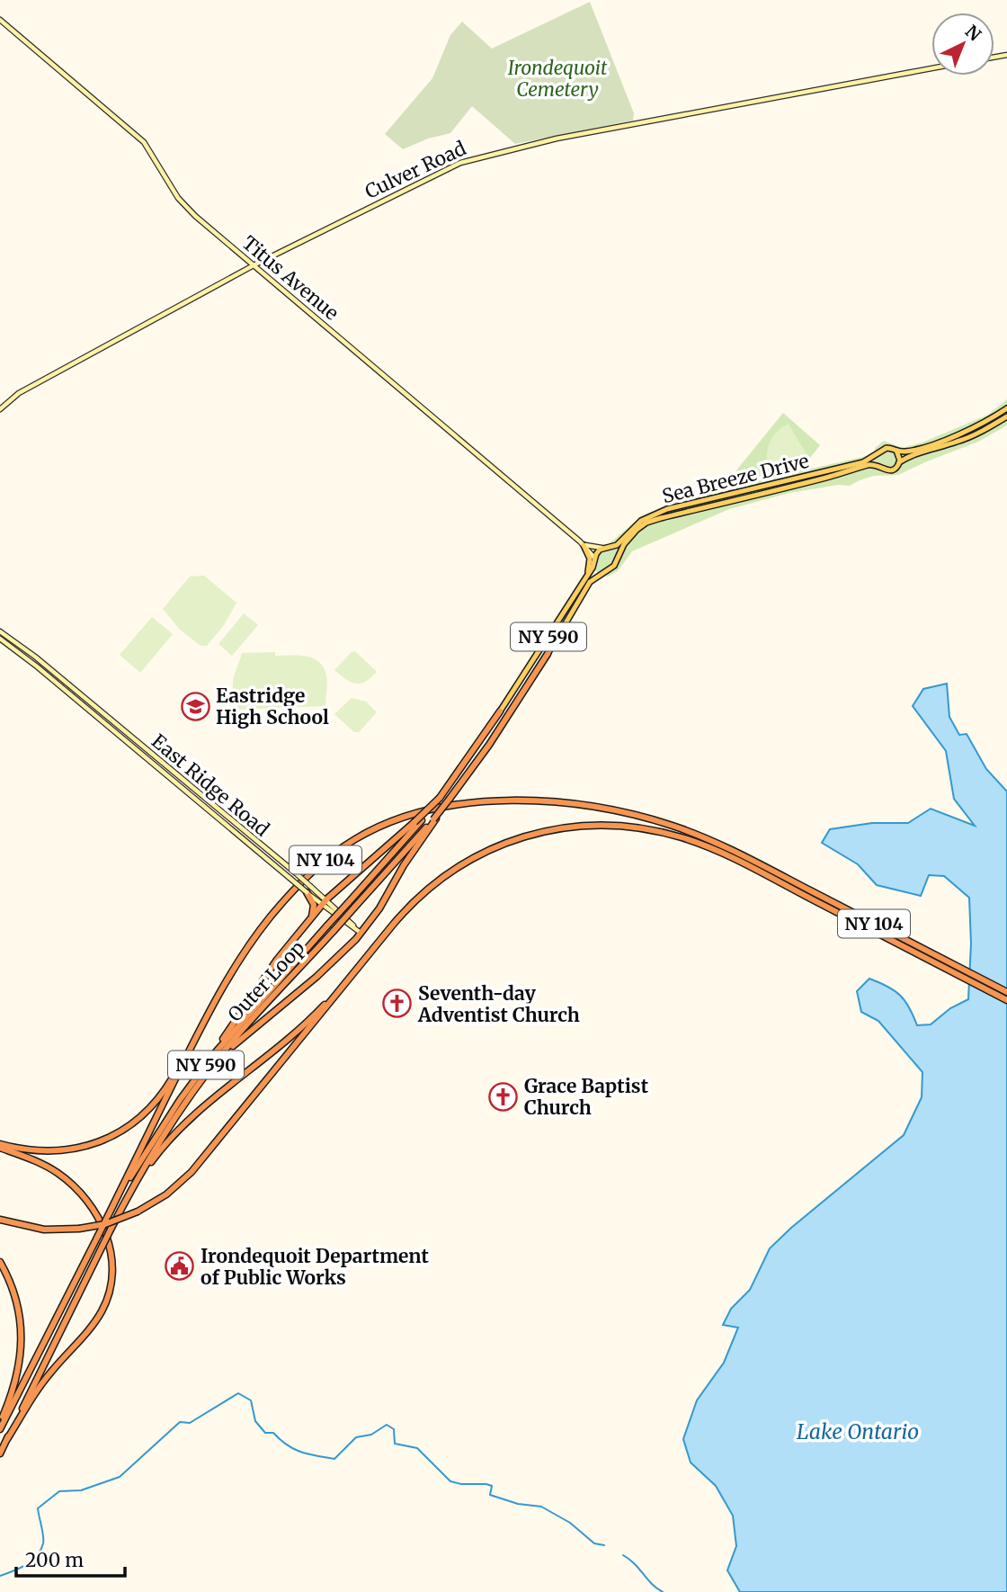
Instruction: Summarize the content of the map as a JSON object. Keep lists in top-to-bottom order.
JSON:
{
  "streets": {
    "highway": ["NY 590", "NY 104", "Outer Loop"],
    "main road": [
      "Culver Road",
      "Titus Avenue",
      "Sea Breeze Drive",
      "East Ridge Road"
    ]
  },
  "crossings": [
    ["Culver Road", "Titus Avenue"],
    ["Titus Avenue", "Sea Breeze Drive"],
    ["Titus Avenue", "Outer Loop"],
    ["Sea Breeze Drive", "Outer Loop"]
  ],
  "water": ["Lake Ontario"],
  "parks": ["Irondequoit Cemetery"],
  "places": {
    "school or university": ["Eastridge High School"],
    "church": ["Seventh-day Adventist Church", "Grace Baptist Church"],
    "public building": ["Irondequoit Department of Public Works"]
  },
  "scale_bar": "200 m",
  "north": "top right"
}
